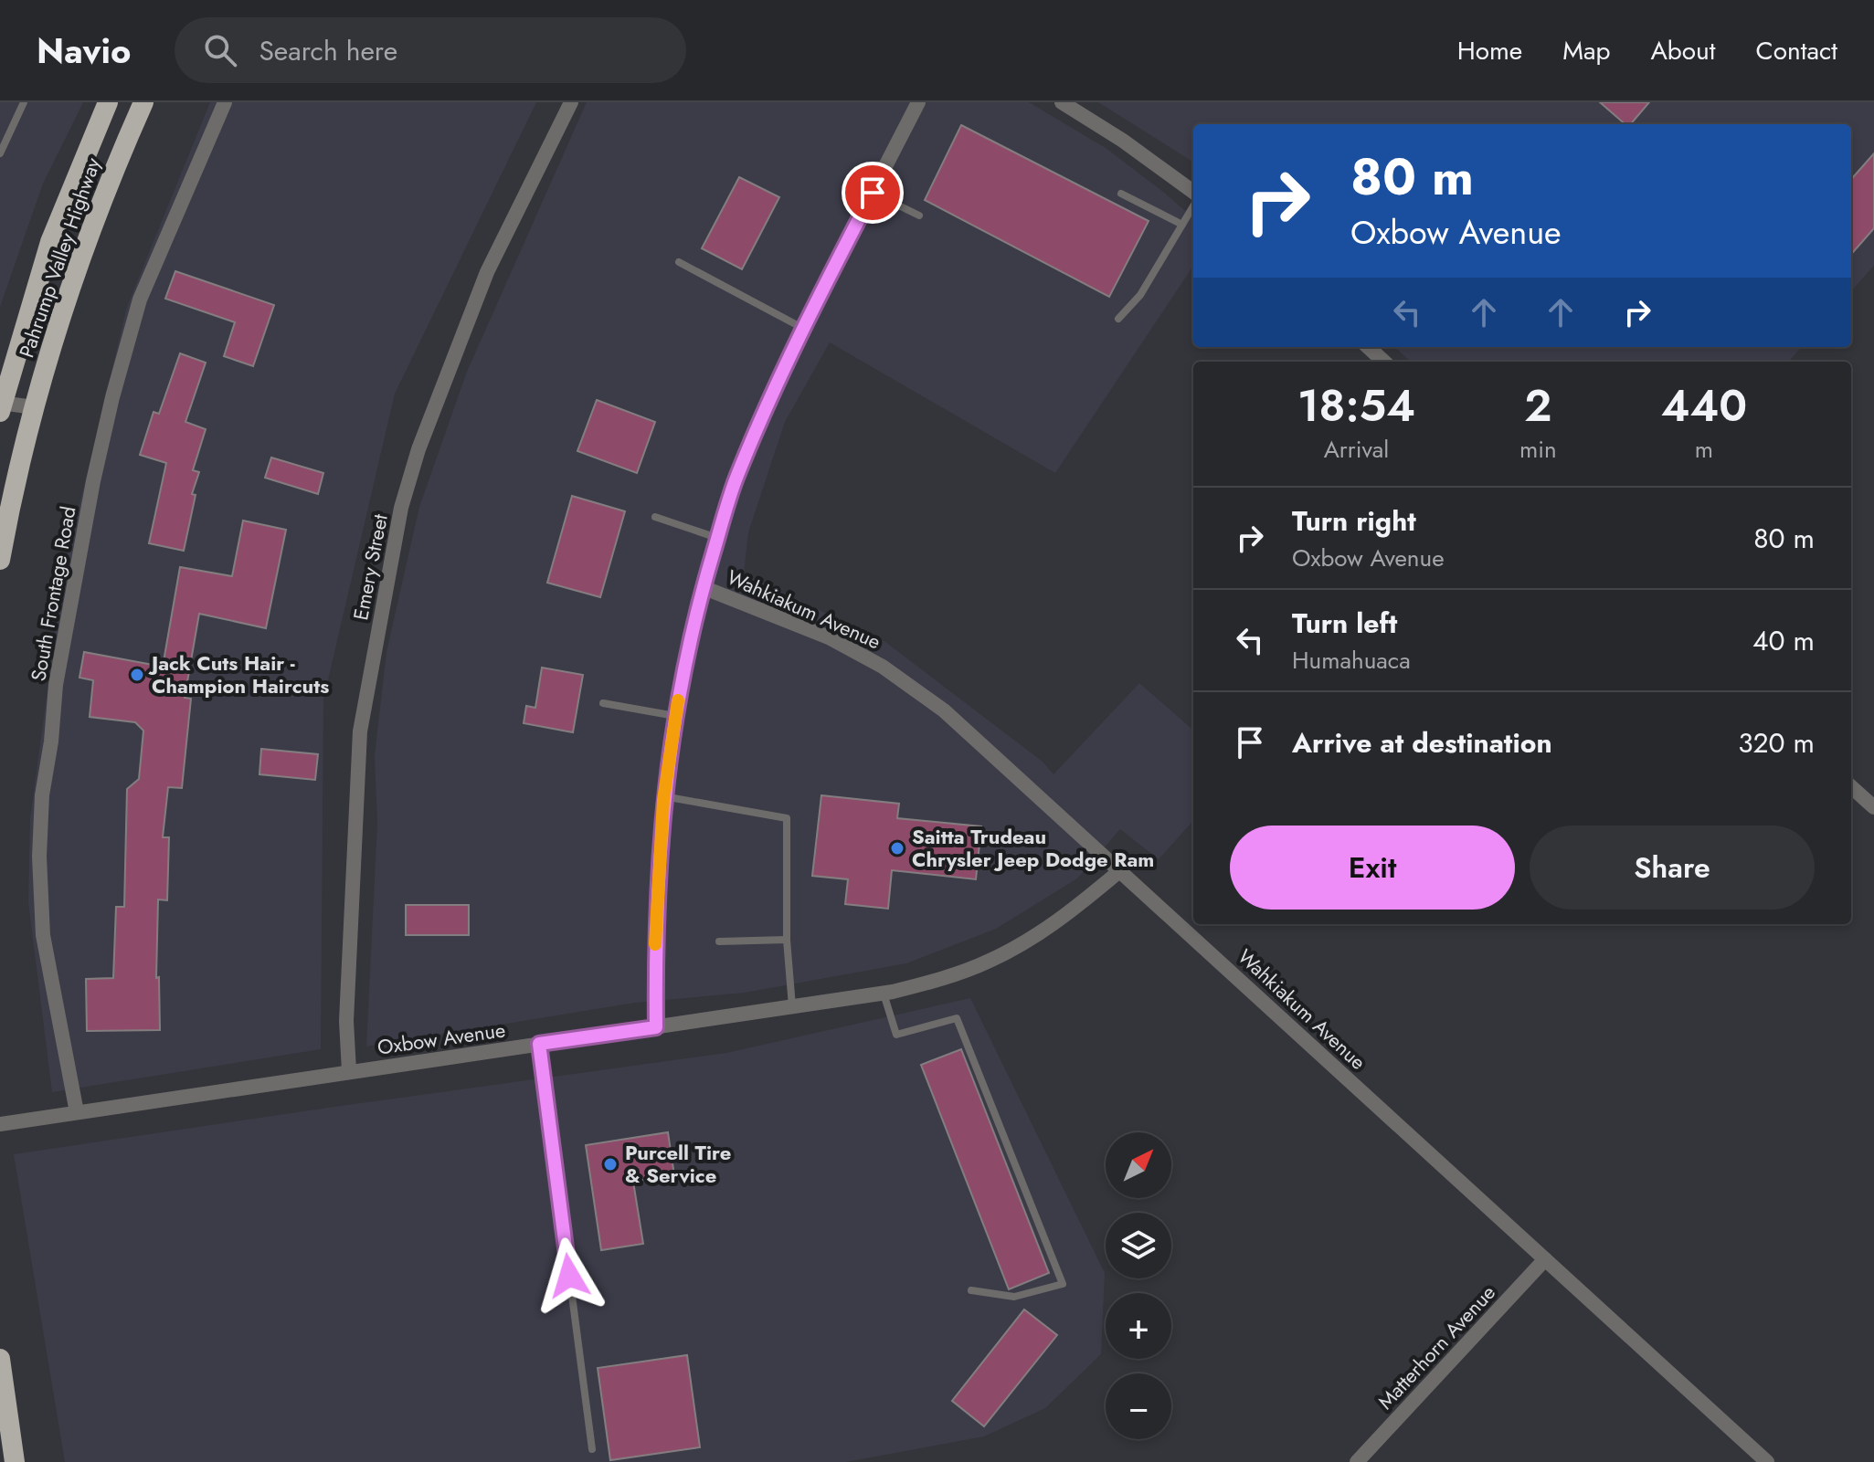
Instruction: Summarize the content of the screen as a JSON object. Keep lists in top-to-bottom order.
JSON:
{
  "streets": {
    "highway": ["Pahrump Valley Highway"],
    "street": [
      "Emery Street",
      "South Frontage Road",
      "Wahkiakum Avenue",
      "Oxbow Avenue",
      "Matterhorn Avenue"
    ]
  },
  "crossings": [
    ["Emery Street", "Oxbow Avenue"],
    ["South Frontage Road", "Oxbow Avenue"],
    ["Wahkiakum Avenue", "Oxbow Avenue"],
    ["Wahkiakum Avenue", "Matterhorn Avenue"]
  ],
  "places": ["Jack Cuts Hair - Champion Haircuts", "Saitta Trudeau Chrysler Jeep Dodge Ram", "Purcell Tire & Service"],
  "north": "top right",
  "page": {
    "header": "Navio",
    "search": "Search here",
    "nav": [
      "Home",
      "Map",
      "About",
      "Contact"
    ],
    "turn": ["80 m", "Oxbow Avenue"],
    "eta": [
      "18:54",
      "Arrival",
      "2",
      "min",
      "440",
      "m"
    ],
    "list": [
      {
        "name": "Turn right",
        "note": "Oxbow Avenue",
        "value": "80 m"
      },
      {
        "name": "Turn left",
        "note": "Humahuaca",
        "value": "40 m"
      },
      {
        "name": "Arrive at destination",
        "value": "320 m"
      }
    ],
    "buttons": ["Exit", "Share"],
    "map_buttons": ["+", "−"]
  }
}
